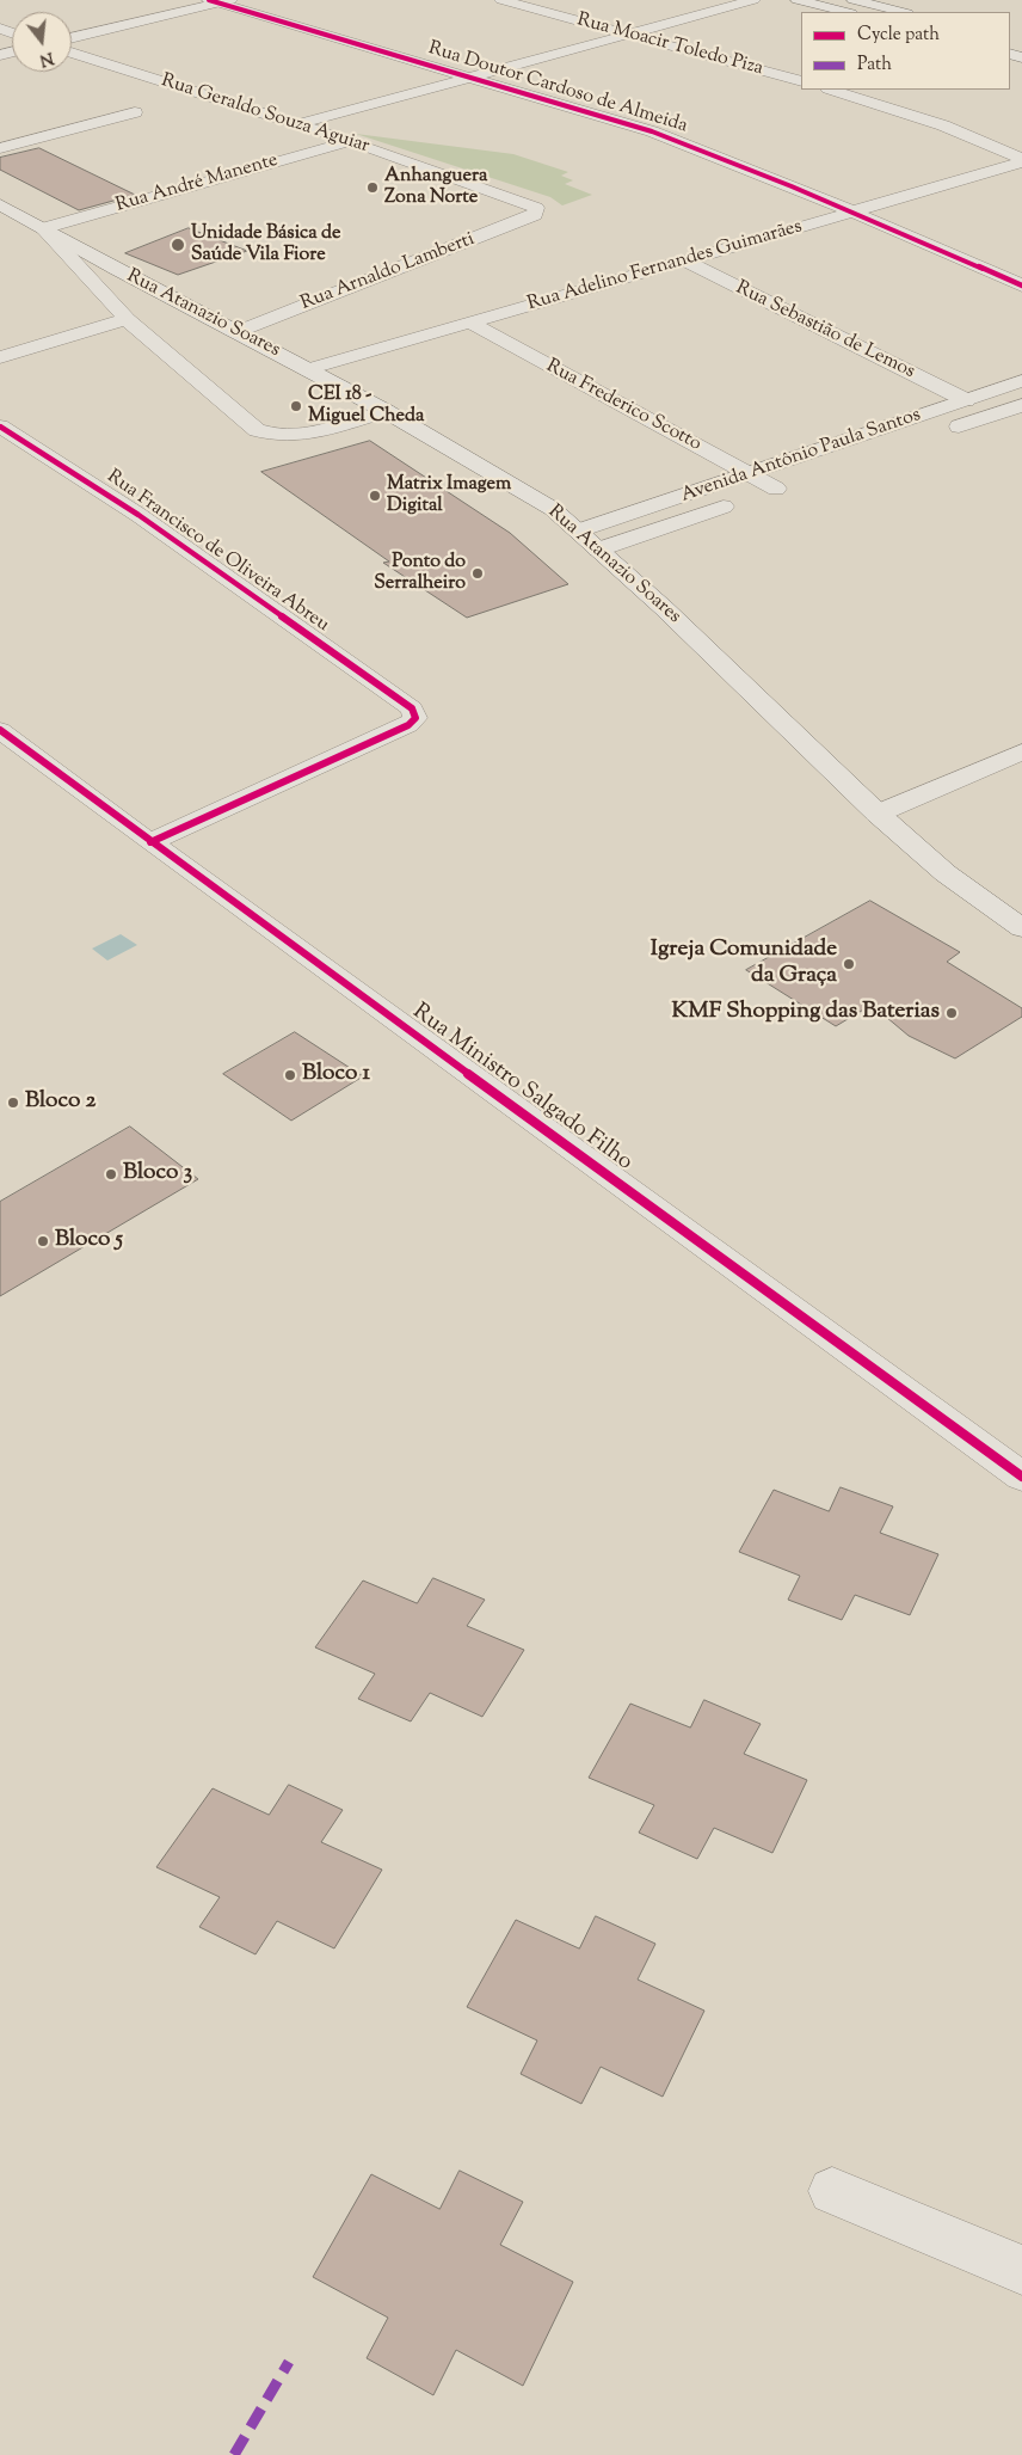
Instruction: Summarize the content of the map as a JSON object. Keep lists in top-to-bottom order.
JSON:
{
  "streets": {
    "street": [
      "Rua Moacir Toledo Piza",
      "Rua Doutor Cardoso de Almeida",
      "Rua Geraldo Souza Aguiar",
      "Rua André Manente",
      "Rua Adelino Fernandes Guimarães",
      "Rua Arnaldo Lamberti",
      "Rua Atanazio Soares",
      "Rua Sebastião de Lemos",
      "Rua Frederico Scotto",
      "Avenida Antônio Paula Santos",
      "Rua Francisco de Oliveira Abreu",
      "Rua Ministro Salgado Filho"
    ]
  },
  "crossings": [
    ["Rua Doutor Cardoso de Almeida", "Rua Adelino Fernandes Guimarães"],
    ["Rua Geraldo Souza Aguiar", "Rua André Manente"],
    ["Rua Geraldo Souza Aguiar", "Rua Arnaldo Lamberti"],
    ["Rua André Manente", "Rua Atanazio Soares"],
    ["Rua Adelino Fernandes Guimarães", "Rua Atanazio Soares"],
    ["Rua Adelino Fernandes Guimarães", "Rua Sebastião de Lemos"],
    ["Rua Adelino Fernandes Guimarães", "Rua Frederico Scotto"],
    ["Rua Arnaldo Lamberti", "Rua Atanazio Soares"],
    ["Rua Atanazio Soares", "Avenida Antônio Paula Santos"],
    ["Rua Sebastião de Lemos", "Avenida Antônio Paula Santos"],
    ["Rua Frederico Scotto", "Avenida Antônio Paula Santos"],
    ["Rua Francisco de Oliveira Abreu", "Rua Ministro Salgado Filho"]
  ],
  "places": [
    "Anhanguera Zona Norte",
    "Unidade Básica de Saúde Vila Fiore",
    "CEI 18 - Miguel Cheda",
    "Matrix Imagem Digital",
    "Ponto do Serralheiro",
    "Igreja Comunidade da Graça",
    "KMF Shopping das Baterias",
    "Bloco 1",
    "Bloco 2",
    "Bloco 3",
    "Bloco 5"
  ],
  "legend": ["Cycle path", "Path"],
  "north": "bottom"
}
